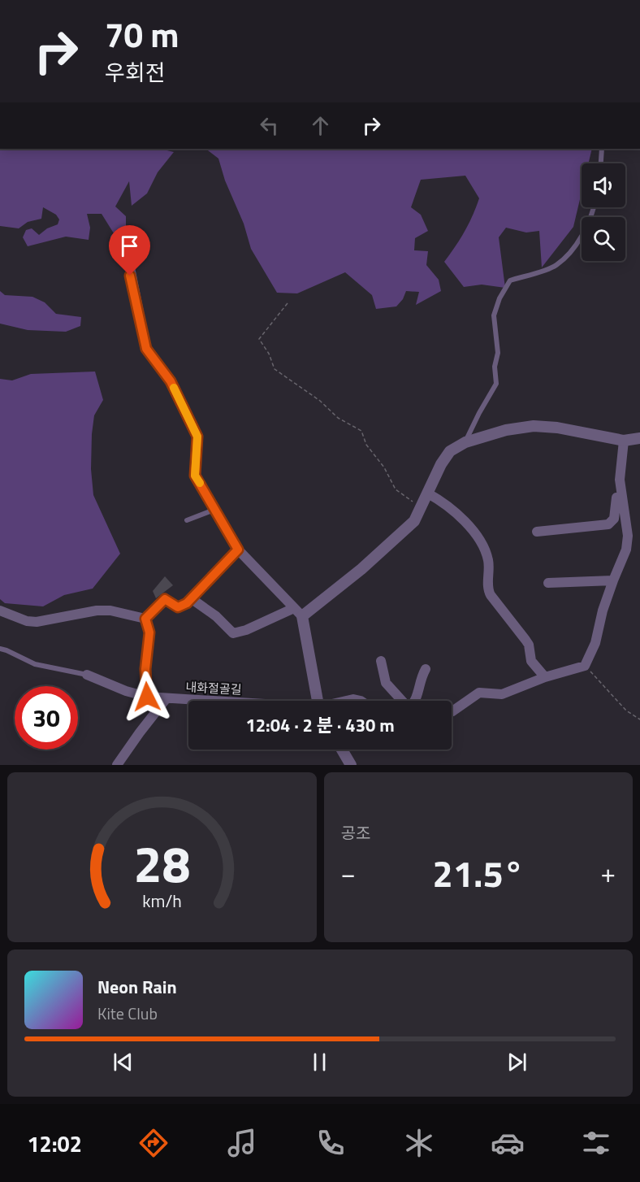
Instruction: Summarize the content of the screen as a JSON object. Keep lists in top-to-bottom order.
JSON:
{
  "streets": {
    "street": ["내화절골길"]
  },
  "page": {
    "turn": ["70 m", "우회전"],
    "limit": "30",
    "trip": "12:04 · 2 분 · 430 m",
    "tile": "공조",
    "heat": ["−", "21.5°", "+"],
    "song": ["Neon Rain", "Kite Club"],
    "tabs": "12:02",
    "gauge": ["28", "km/h"]
  }
}
